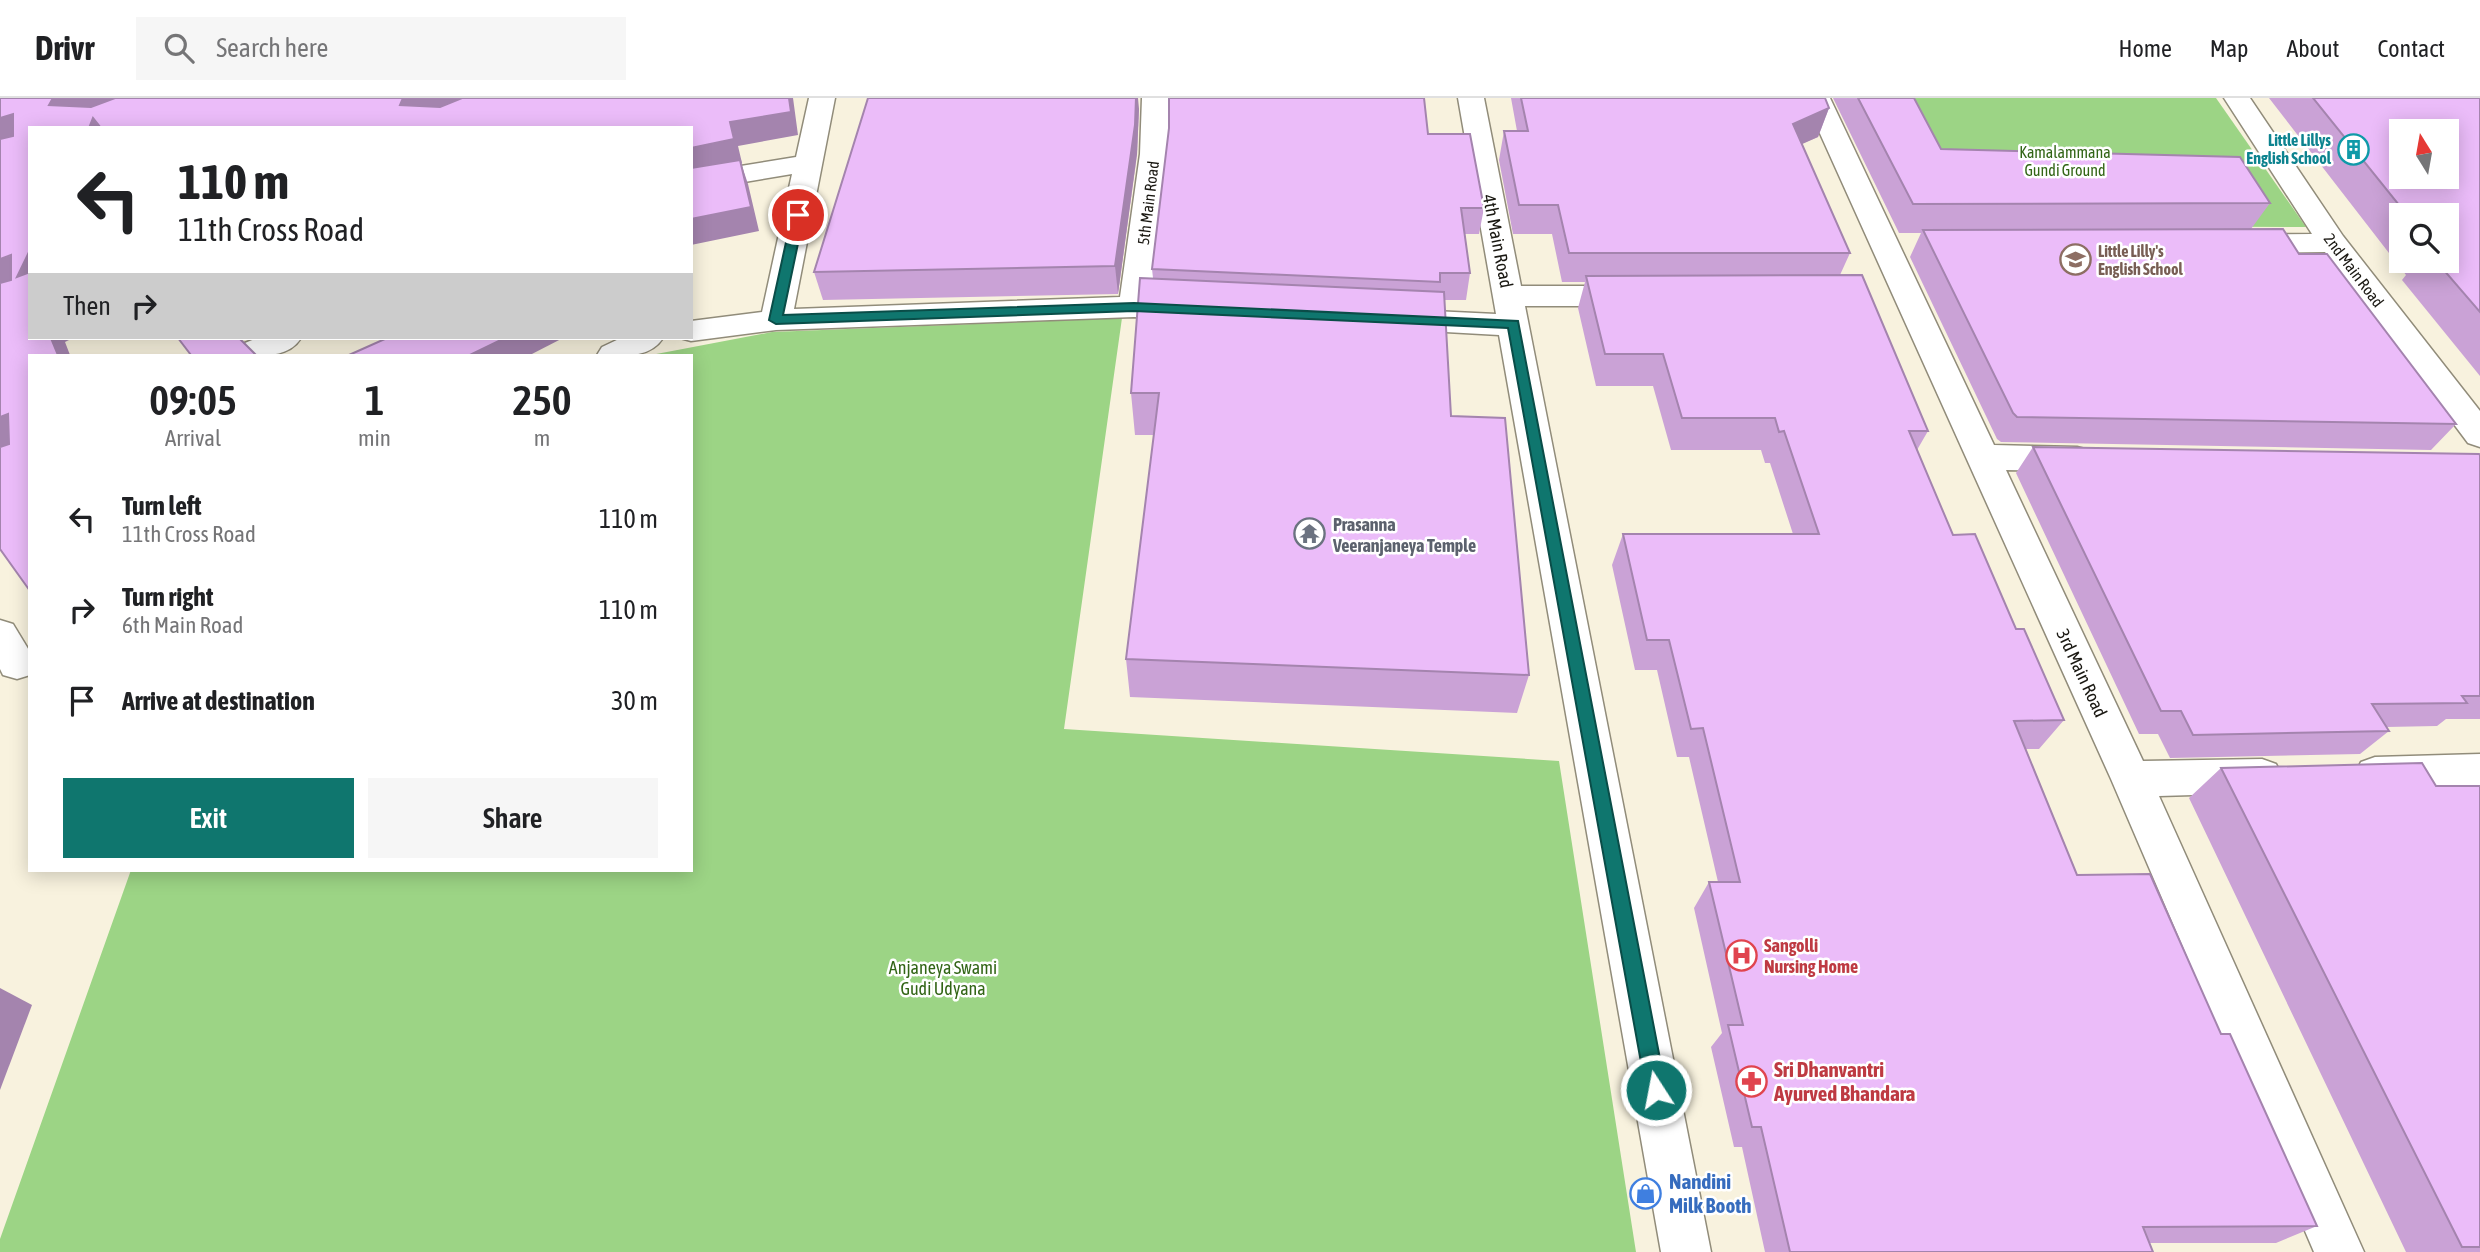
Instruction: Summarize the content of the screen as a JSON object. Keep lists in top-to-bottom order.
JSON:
{
  "streets": {
    "street": [
      "5th Main Road",
      "4th Main Road",
      "2nd Main Road",
      "3rd Main Road"
    ]
  },
  "parks": ["Kamalammana Gundi Ground", "Anjaneya Swami Gudi Udyana"],
  "places": {
    "building": ["Little Lillys English School"],
    "school or university": ["Little Lilly's English School"],
    "temple": ["Prasanna Veeranjaneya Temple"],
    "hospital": ["Sangolli Nursing Home"],
    "pharmacy": ["Sri Dhanvantri Ayurved Bhandara"],
    "shop": ["Nandini Milk Booth"]
  },
  "north": "top",
  "page": {
    "header": "Drivr",
    "search": "Search here",
    "nav": [
      "Home",
      "Map",
      "About",
      "Contact"
    ],
    "turn": ["110 m", "11th Cross Road"],
    "then": "Then",
    "eta": [
      "09:05",
      "Arrival",
      "1",
      "min",
      "250",
      "m"
    ],
    "list": [
      {
        "name": "Turn left",
        "note": "11th Cross Road",
        "value": "110 m"
      },
      {
        "name": "Turn right",
        "note": "6th Main Road",
        "value": "110 m"
      },
      {
        "name": "Arrive at destination",
        "value": "30 m"
      }
    ],
    "buttons": ["Exit", "Share"]
  }
}
